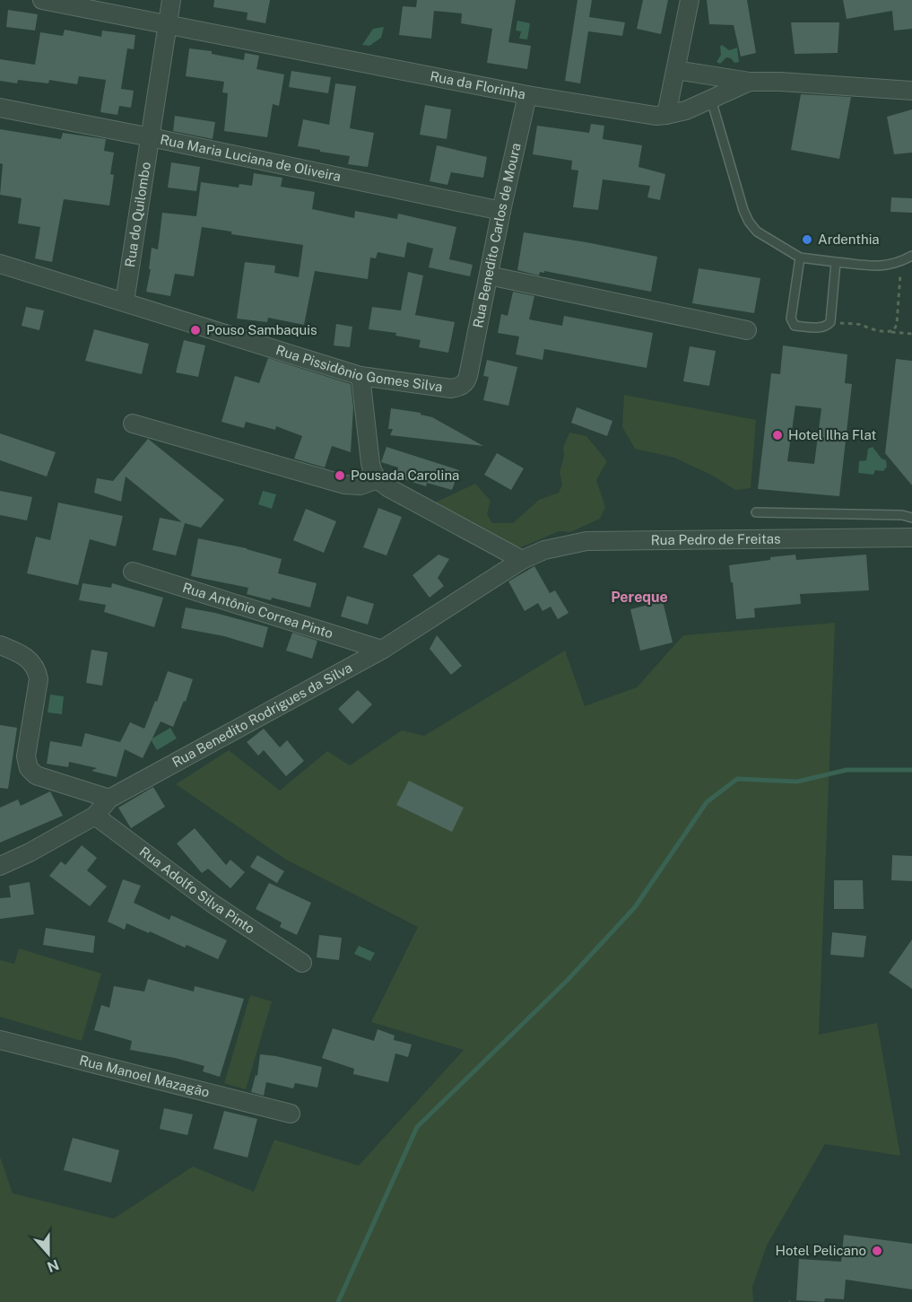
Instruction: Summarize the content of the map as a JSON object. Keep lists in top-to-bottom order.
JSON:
{
  "streets": {
    "street": [
      "Rua da Florinha",
      "Rua Maria Luciana de Oliveira",
      "Rua do Quilombo",
      "Rua Benedito Carlos de Moura",
      "Rua Pissidônio Gomes Silva",
      "Rua Pedro de Freitas",
      "Rua Antônio Correa Pinto",
      "Rua Benedito Rodrigues da Silva",
      "Rua Adolfo Silva Pinto",
      "Rua Manoel Mazagão"
    ]
  },
  "crossings": [
    ["Rua da Florinha", "Rua do Quilombo"],
    ["Rua da Florinha", "Rua Benedito Carlos de Moura"],
    ["Rua Maria Luciana de Oliveira", "Rua do Quilombo"],
    ["Rua Maria Luciana de Oliveira", "Rua Benedito Carlos de Moura"],
    ["Rua do Quilombo", "Rua Pissidônio Gomes Silva"],
    ["Rua Benedito Carlos de Moura", "Rua Pissidônio Gomes Silva"],
    ["Rua Pedro de Freitas", "Rua Benedito Rodrigues da Silva"],
    ["Rua Antônio Correa Pinto", "Rua Benedito Rodrigues da Silva"],
    ["Rua Benedito Rodrigues da Silva", "Rua Adolfo Silva Pinto"]
  ],
  "districts": ["Pereque"],
  "places": [
    "Ardenthia",
    "Pouso Sambaquis",
    "Hotel Ilha Flat",
    "Pousada Carolina",
    "Hotel Pelicano"
  ],
  "north": "bottom"
}
